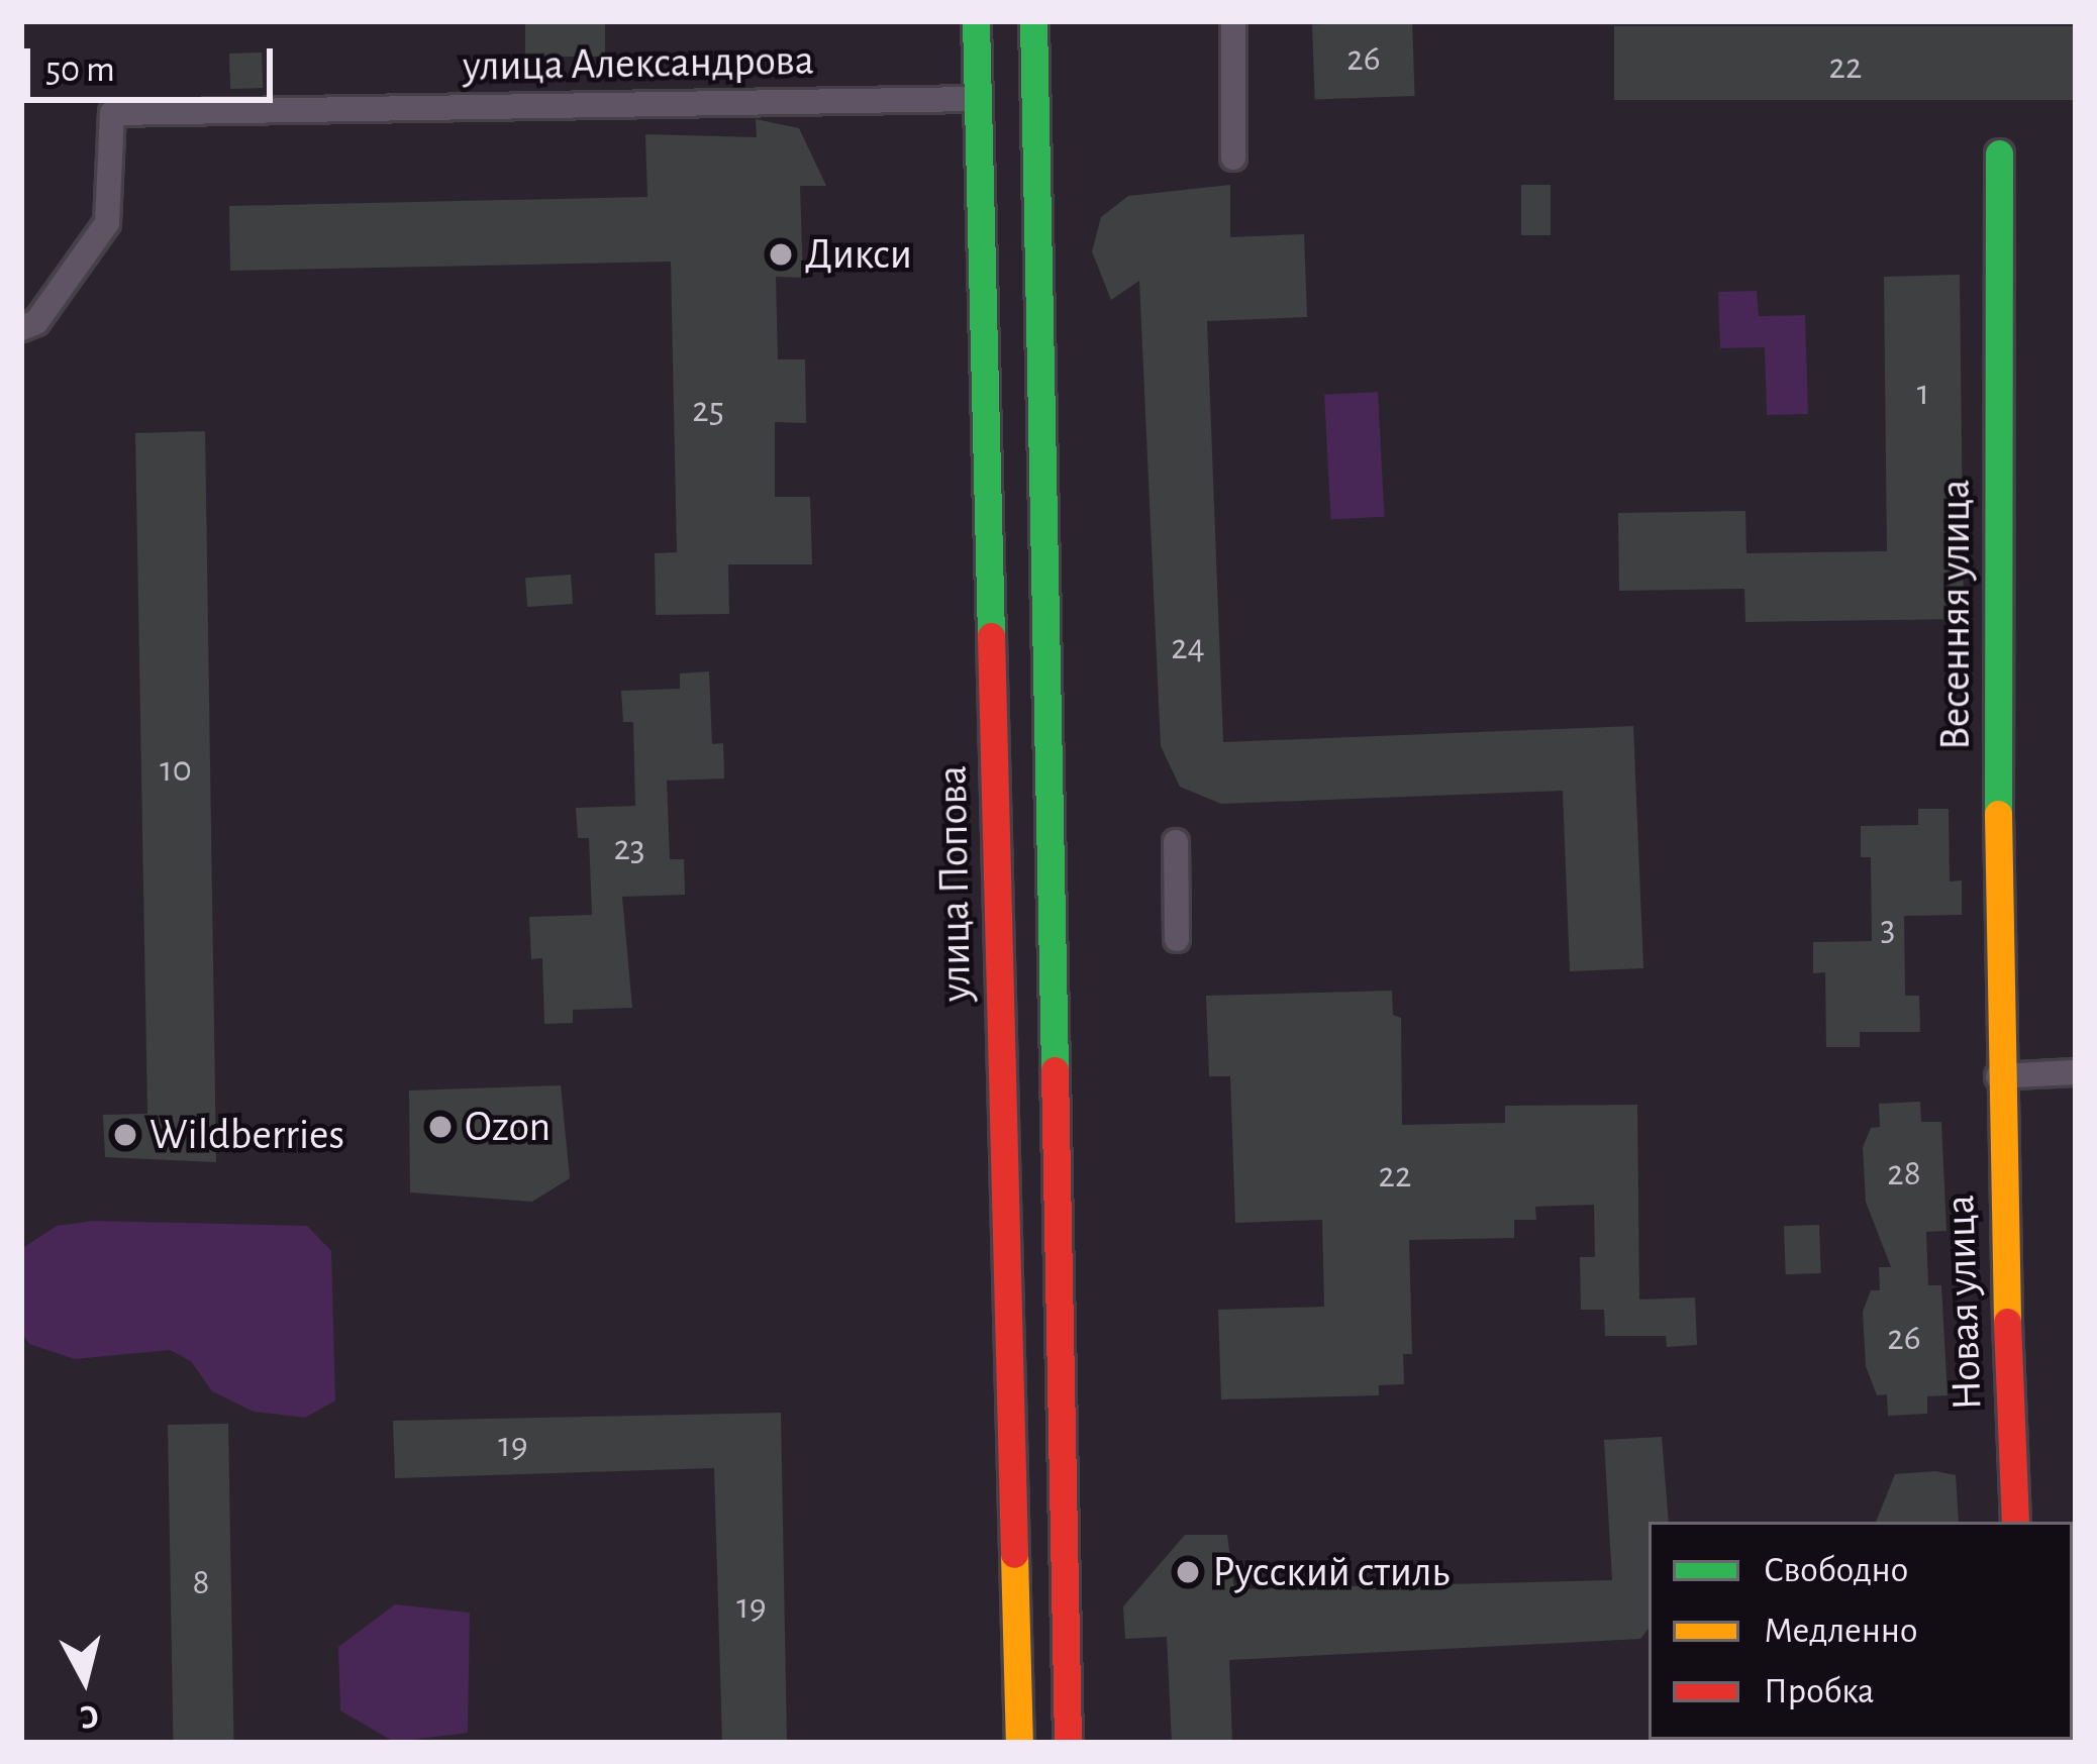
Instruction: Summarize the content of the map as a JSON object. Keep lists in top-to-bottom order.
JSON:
{
  "streets": {
    "main road": ["Весенняя улица", "улица Попова", "Новая улица"],
    "street": ["улица Александрова"]
  },
  "crossings": [
    ["улица Александрова", "улица Попова"],
    ["Весенняя улица", "Новая улица"]
  ],
  "places": [
    "Дикси",
    "Ozon",
    "Wildberries",
    "Русский стиль"
  ],
  "house_numbers": [
    "26",
    "22",
    "1",
    "25",
    "24",
    "10",
    "23",
    "3",
    "28",
    "22",
    "26",
    "19",
    "8",
    "19"
  ],
  "legend": ["Свободно", "Медленно", "Пробка"],
  "scale_bar": "50 m",
  "north": "bottom"
}
